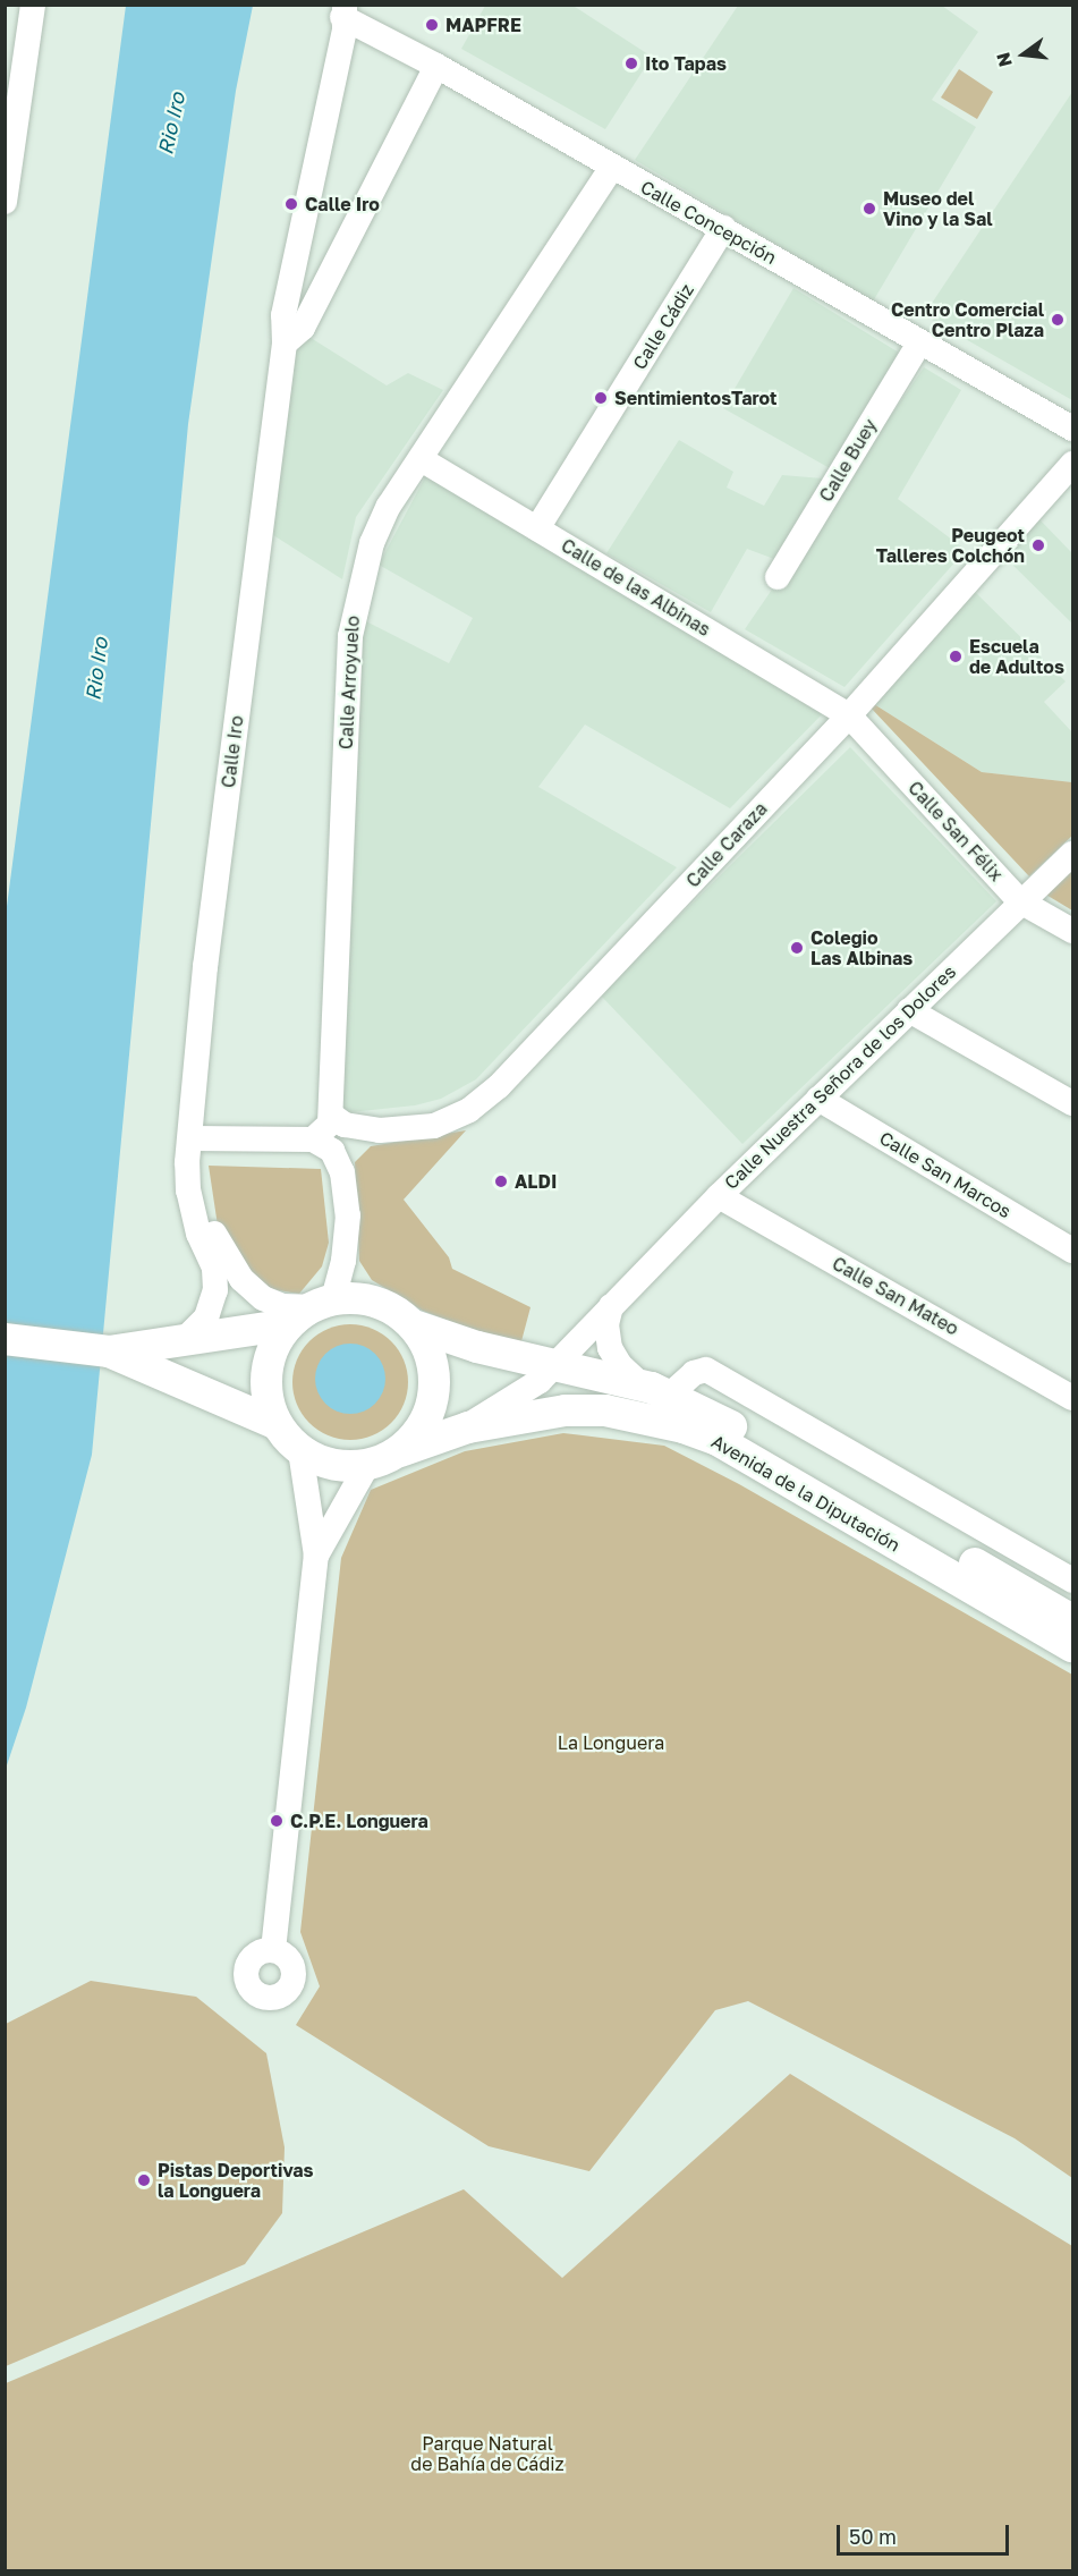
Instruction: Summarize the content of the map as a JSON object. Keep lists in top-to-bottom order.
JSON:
{
  "streets": {
    "main road": ["Avenida de la Diputación"],
    "street": [
      "Calle Concepción",
      "Calle Cádiz",
      "Calle Buey",
      "Calle de las Albinas",
      "Calle Arroyuelo",
      "Calle Iro",
      "Calle San Félix",
      "Calle Caraza",
      "Calle Nuestra Señora de los Dolores",
      "Calle San Marcos",
      "Calle San Mateo"
    ]
  },
  "crossings": [
    ["Calle Concepción", "Calle Cádiz"],
    ["Calle Concepción", "Calle Buey"],
    ["Calle Concepción", "Calle Arroyuelo"],
    ["Calle Concepción", "Calle Iro"],
    ["Calle Cádiz", "Calle de las Albinas"],
    ["Calle de las Albinas", "Calle Arroyuelo"],
    ["Calle de las Albinas", "Calle San Félix"],
    ["Calle de las Albinas", "Calle Caraza"],
    ["Calle Arroyuelo", "Calle Caraza"],
    ["Calle Iro", "Avenida de la Diputación"],
    ["Calle San Félix", "Calle Caraza"],
    ["Calle San Félix", "Calle Nuestra Señora de los Dolores"],
    ["Calle Nuestra Señora de los Dolores", "Calle San Marcos"],
    ["Calle Nuestra Señora de los Dolores", "Calle San Mateo"],
    ["Calle Nuestra Señora de los Dolores", "Avenida de la Diputación"]
  ],
  "water": ["Rio Iro"],
  "parks": ["La Longuera", "Parque Natural de Bahía de Cádiz"],
  "places": [
    "MAPFRE",
    "Ito Tapas",
    "Calle Iro",
    "Museo del Vino y la Sal",
    "Centro Comercial Centro Plaza",
    "SentimientosTarot",
    "Peugeot Talleres Colchón",
    "Escuela de Adultos",
    "Colegio Las Albinas",
    "ALDI",
    "C.P.E. Longuera",
    "Pistas Deportivas la Longuera"
  ],
  "scale_bar": "50 m",
  "north": "left"
}
